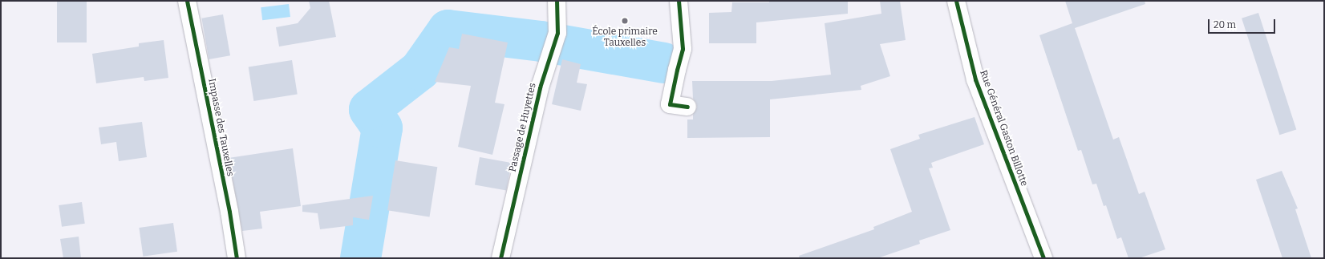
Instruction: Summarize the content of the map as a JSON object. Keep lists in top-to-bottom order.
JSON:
{
  "streets": {
    "street": ["Impasse des Tauxelles", "Passage de Huyettes", "Rue Général Gaston Billotte"]
  },
  "places": ["École primaire Tauxelles"],
  "scale_bar": "20 m"
}
